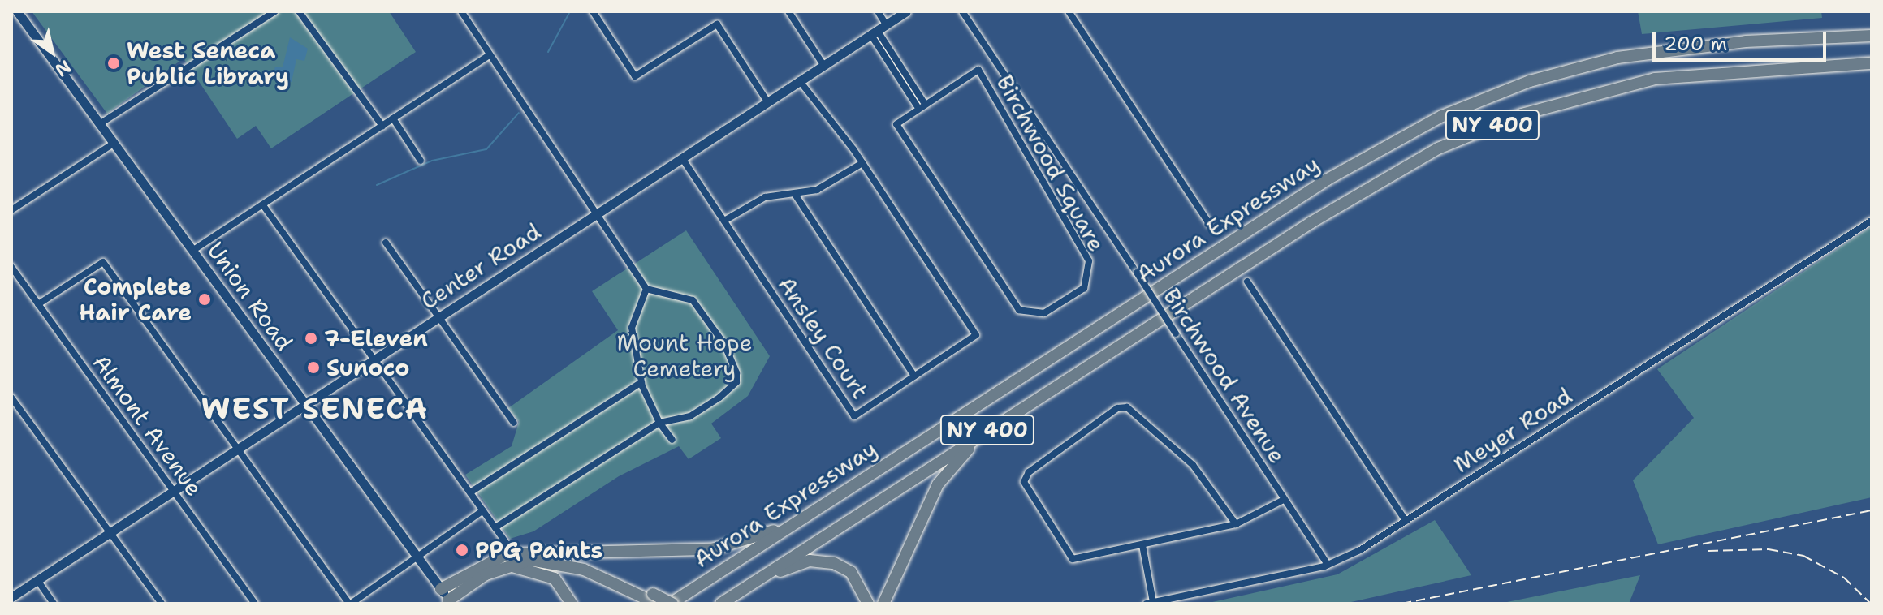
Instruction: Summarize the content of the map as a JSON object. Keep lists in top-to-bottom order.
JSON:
{
  "streets": {
    "highway": ["NY 400", "Aurora Expressway"],
    "main road": ["Center Road", "Union Road"],
    "street": [
      "Birchwood Square",
      "Ansley Court",
      "Birchwood Avenue",
      "Almont Avenue",
      "Meyer Road"
    ]
  },
  "crossings": [
    ["Center Road", "Union Road"],
    ["Center Road", "Ansley Court"],
    ["Center Road", "Almont Avenue"],
    ["Birchwood Avenue", "Meyer Road"]
  ],
  "districts": ["WEST SENECA"],
  "parks": ["Mount Hope Cemetery"],
  "places": [
    "West Seneca Public Library",
    "Complete Hair Care",
    "7-Eleven",
    "Sunoco",
    "PPG Paints"
  ],
  "scale_bar": "200 m",
  "north": "bottom right"
}
